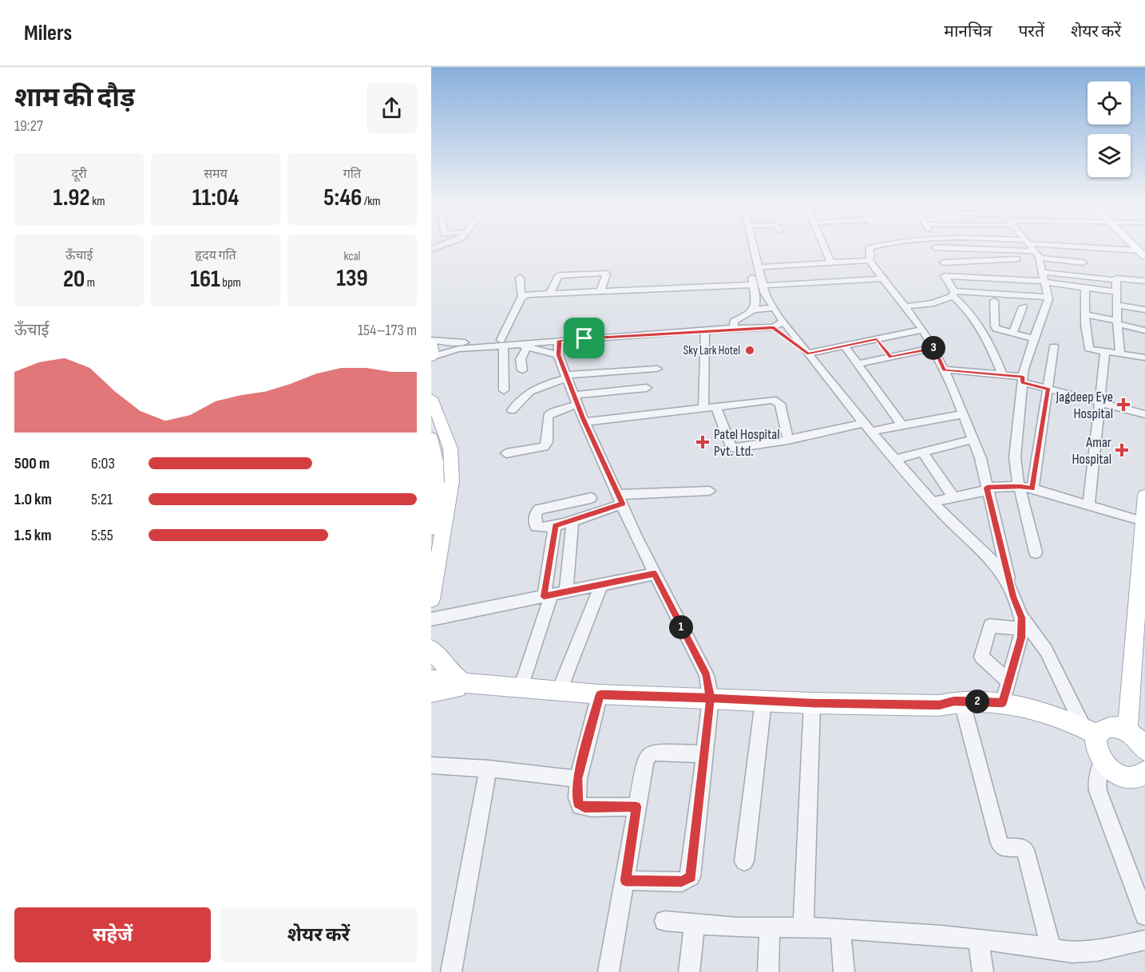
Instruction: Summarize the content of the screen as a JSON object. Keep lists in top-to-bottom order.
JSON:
{
  "places": {
    "other": ["Sky Lark Hotel"],
    "health": ["Jagdeep Eye Hospital", "Patel Hospital Pvt. Ltd.", "Amar Hospital"]
  },
  "page": {
    "header": "Milers",
    "nav": ["मानचित्र", "परतें", "शेयर करें"],
    "heading": ["शाम की दौड़", "19:27"],
    "stats": [
      ["दूरी", "1.92 km"],
      ["समय", "11:04"],
      ["गति", "5:46 /km"],
      ["ऊँचाई", "20 m"],
      ["हृदय गति", "161 bpm"],
      ["kcal", "139"]
    ],
    "chart": ["ऊँचाई", "154–173 m"],
    "pins": ["3", "1", "2"],
    "list": [
      {
        "name": "500 m",
        "note": "6:03"
      },
      {
        "name": "1.0 km",
        "note": "5:21"
      },
      {
        "name": "1.5 km",
        "note": "5:55"
      }
    ],
    "buttons": ["सहेजें", "शेयर करें"]
  }
}
